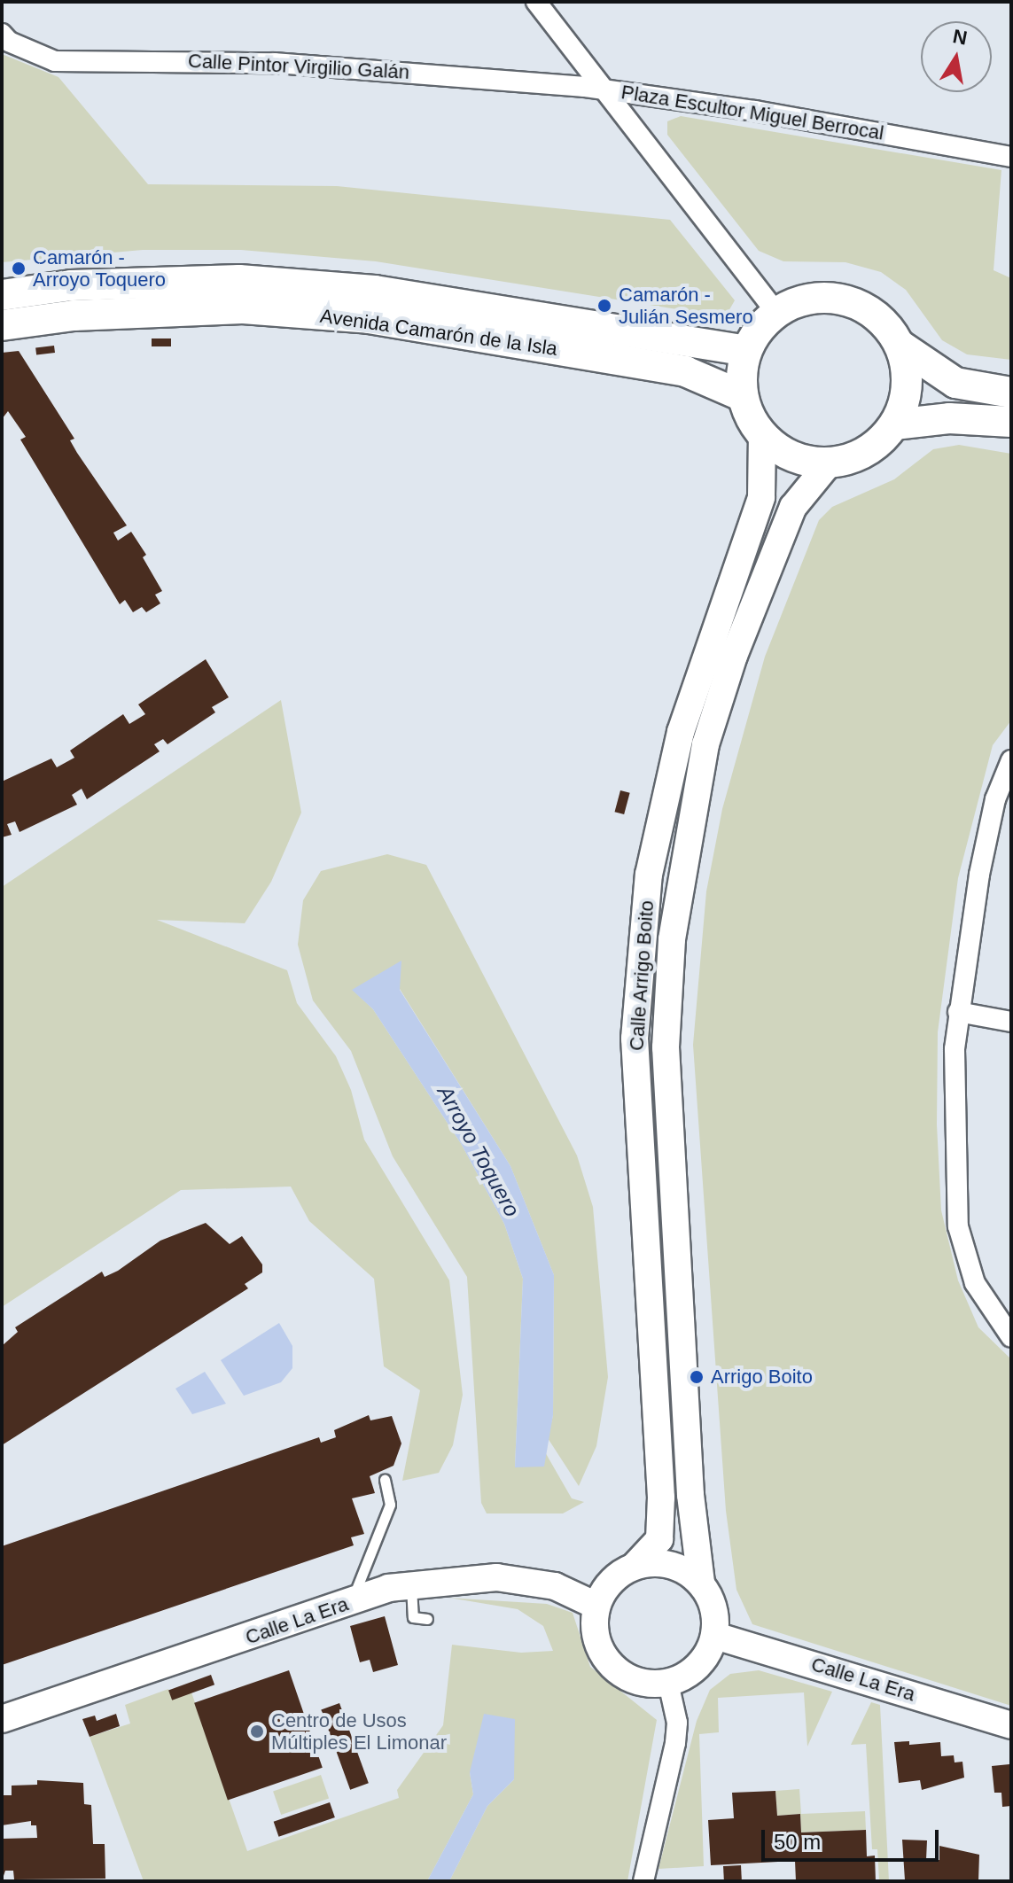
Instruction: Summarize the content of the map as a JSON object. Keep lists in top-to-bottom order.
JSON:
{
  "streets": {
    "main road": ["Avenida Camarón de la Isla", "Calle Arrigo Boito", "Calle La Era"],
    "street": ["Calle Pintor Virgilio Galán", "Plaza Escultor Miguel Berrocal"]
  },
  "crossings": [
    ["Calle Pintor Virgilio Galán", "Plaza Escultor Miguel Berrocal"],
    ["Plaza Escultor Miguel Berrocal", "Avenida Camarón de la Isla"],
    ["Plaza Escultor Miguel Berrocal", "Calle Arrigo Boito"],
    ["Avenida Camarón de la Isla", "Calle Arrigo Boito"],
    ["Calle Arrigo Boito", "Calle La Era"]
  ],
  "water": ["Arroyo Toquero"],
  "places": [
    "Camarón - Arroyo Toquero",
    "Camarón - Julián Sesmero",
    "Arrigo Boito",
    "Centro de Usos Múltiples El Limonar"
  ],
  "scale_bar": "50 m",
  "north": "top"
}
